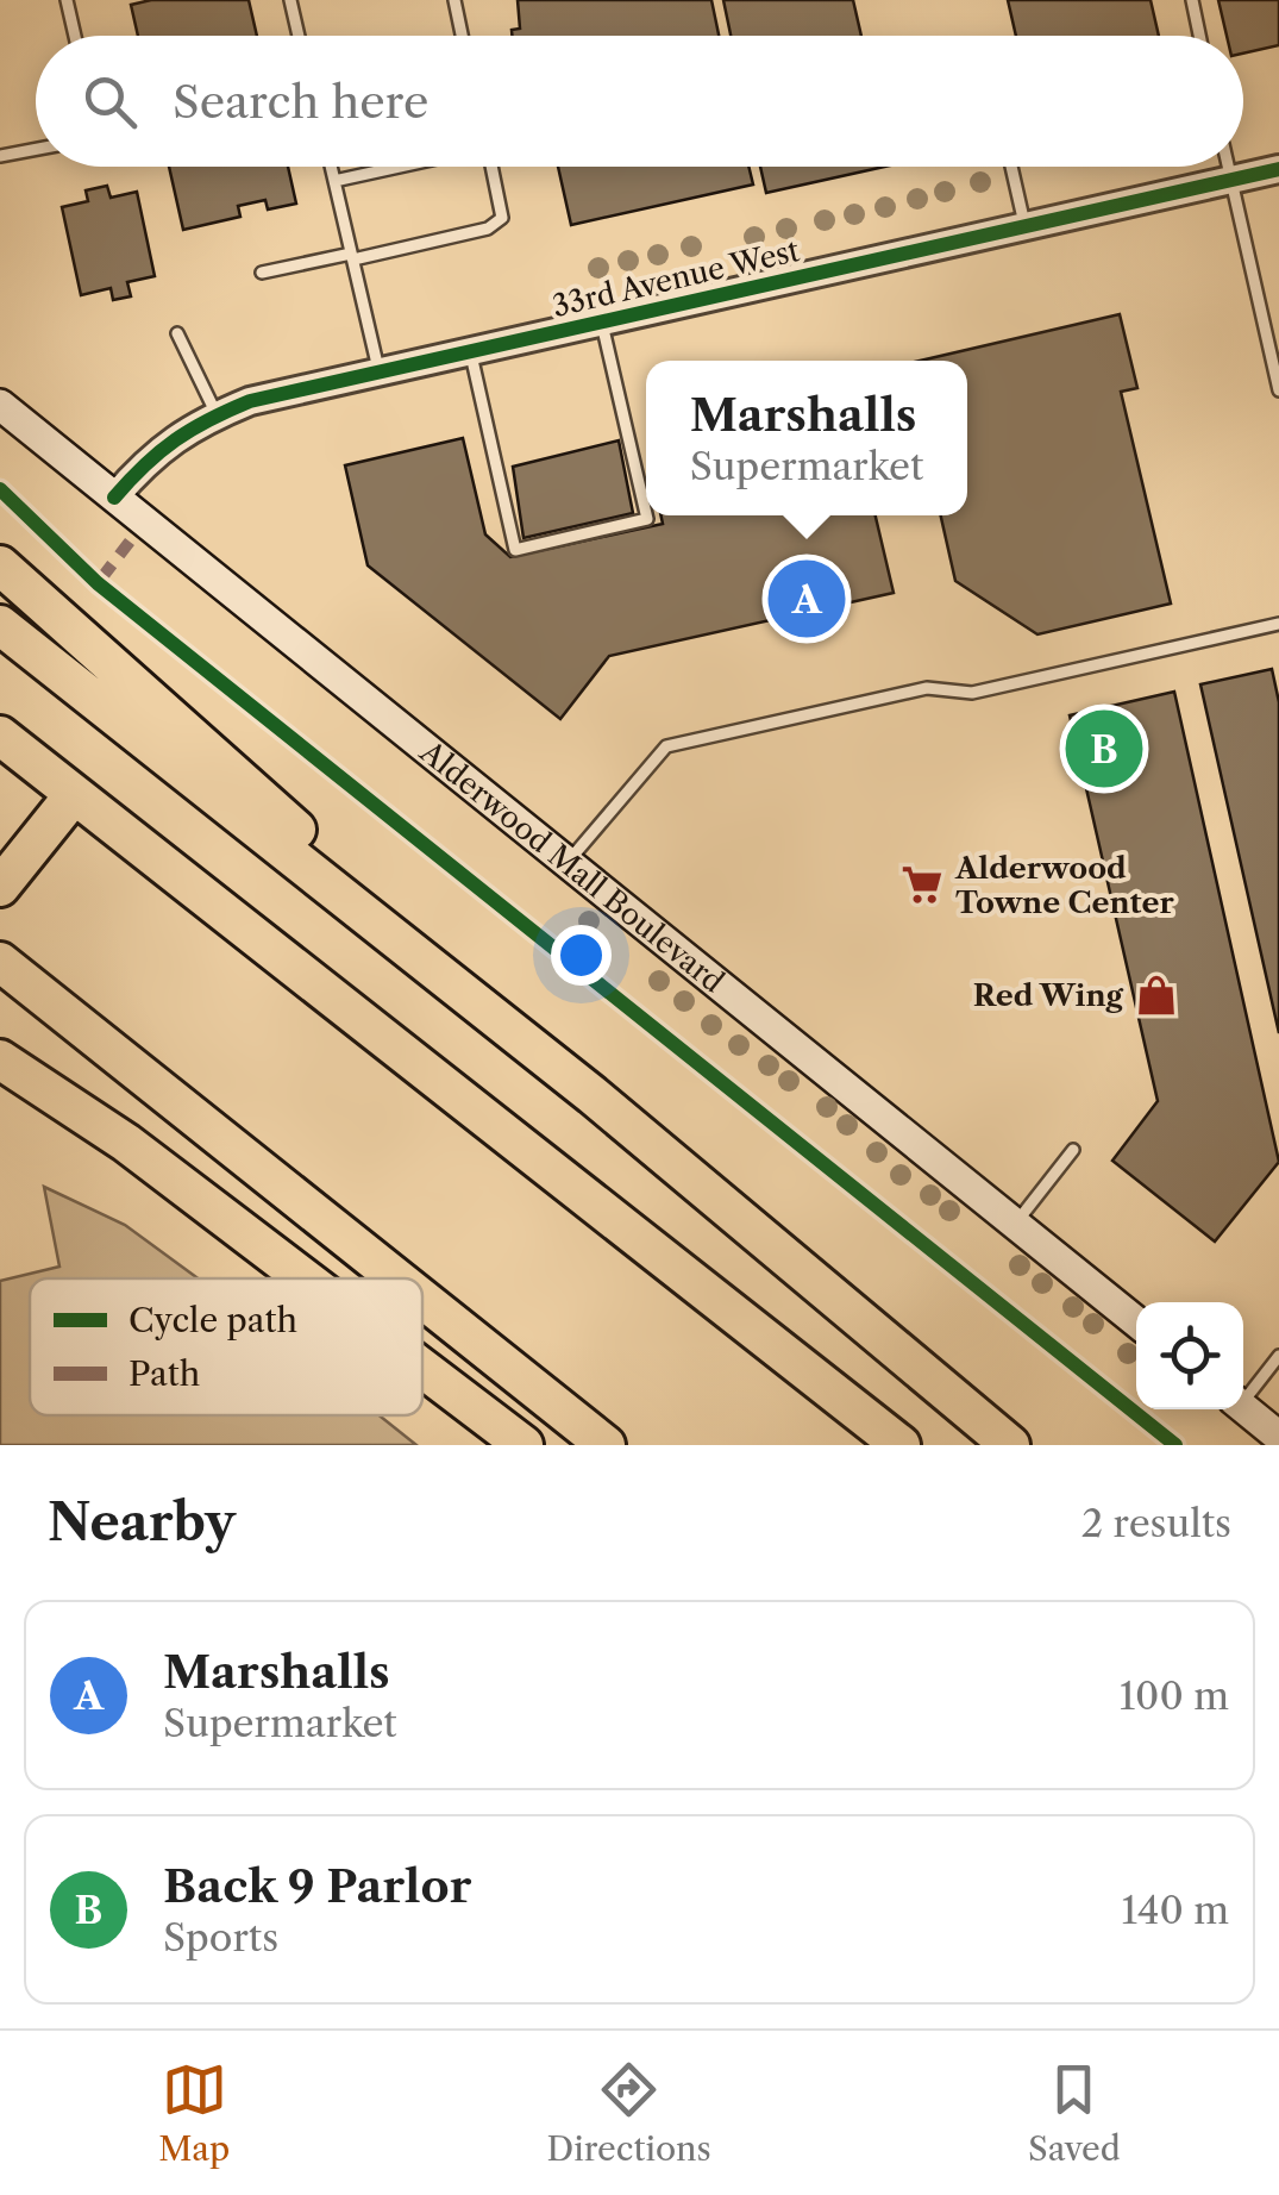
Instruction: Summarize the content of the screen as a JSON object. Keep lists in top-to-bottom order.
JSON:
{
  "streets": {
    "main road": ["Alderwood Mall Boulevard"],
    "street": ["33rd Avenue West"]
  },
  "crossings": [
    ["33rd Avenue West", "Alderwood Mall Boulevard"]
  ],
  "places": {
    "supermarket": ["Alderwood Towne Center"],
    "shop": ["Red Wing"]
  },
  "legend": ["Cycle path", "Path"],
  "page": {
    "search": "Search here",
    "popup": ["Marshalls", "Supermarket"],
    "pins": ["A", "B"],
    "heading": ["Nearby", "2 results"],
    "list": [
      {
        "mark": "A",
        "name": "Marshalls",
        "note": "Supermarket",
        "value": "100 m"
      },
      {
        "mark": "B",
        "name": "Back 9 Parlor",
        "note": "Sports",
        "value": "140 m"
      }
    ],
    "nav": ["Map", "Directions", "Saved"]
  }
}
